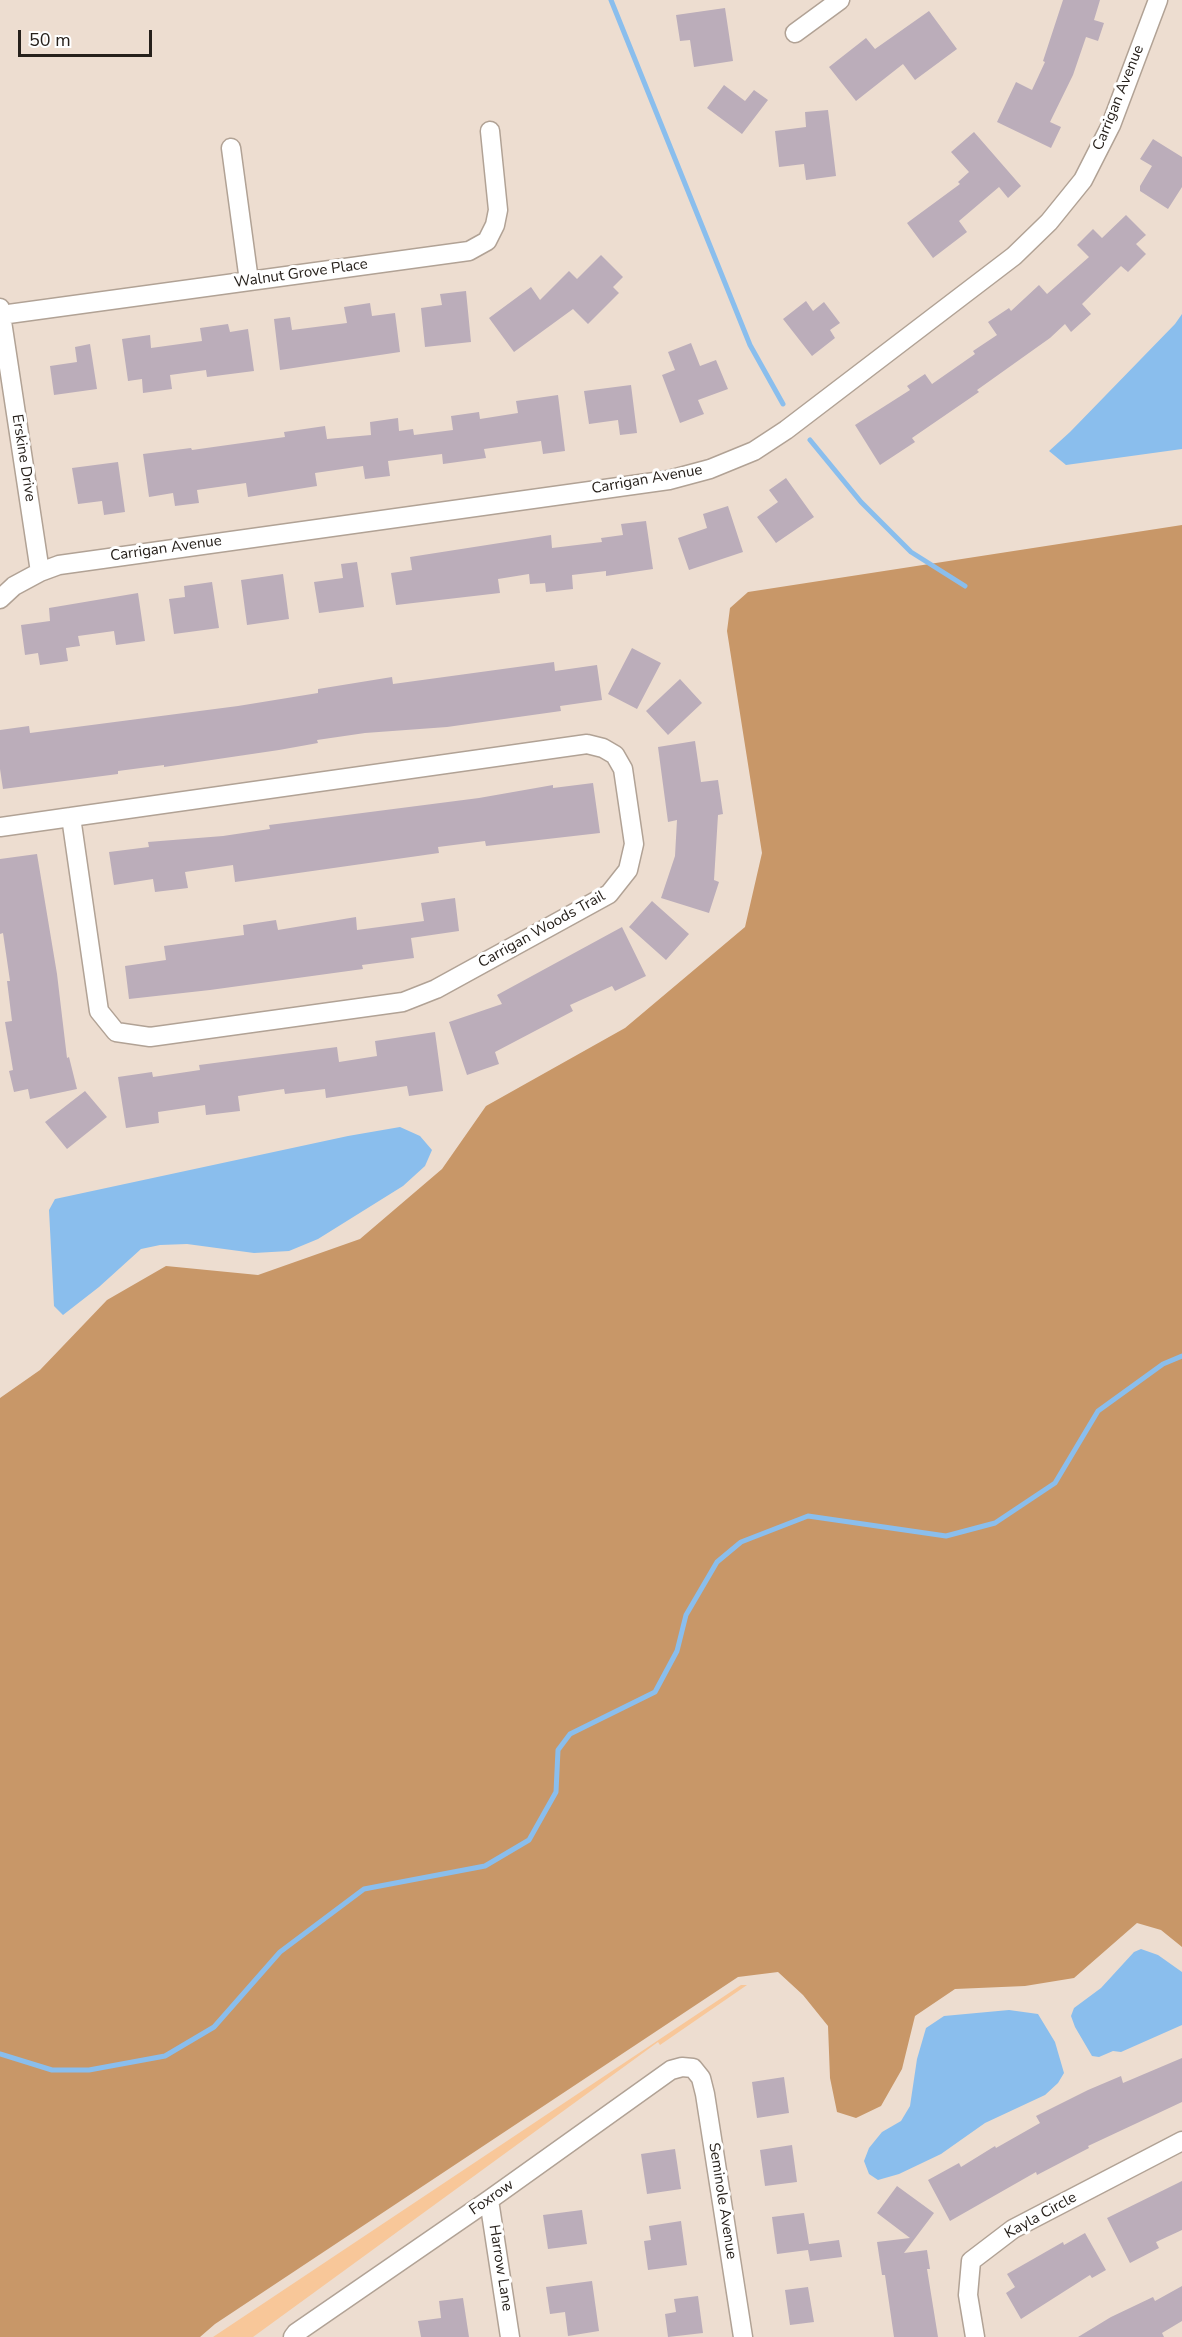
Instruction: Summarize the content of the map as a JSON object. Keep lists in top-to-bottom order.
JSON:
{
  "streets": {
    "street": [
      "Carrigan Avenue",
      "Walnut Grove Place",
      "Erskine Drive",
      "Carrigan Woods Trail",
      "Foxrow",
      "Seminole Avenue",
      "Kayla Circle",
      "Harrow Lane"
    ]
  },
  "crossings": [
    ["Carrigan Avenue", "Erskine Drive"],
    ["Walnut Grove Place", "Erskine Drive"],
    ["Foxrow", "Seminole Avenue"],
    ["Foxrow", "Harrow Lane"]
  ],
  "scale_bar": "50 m"
}
